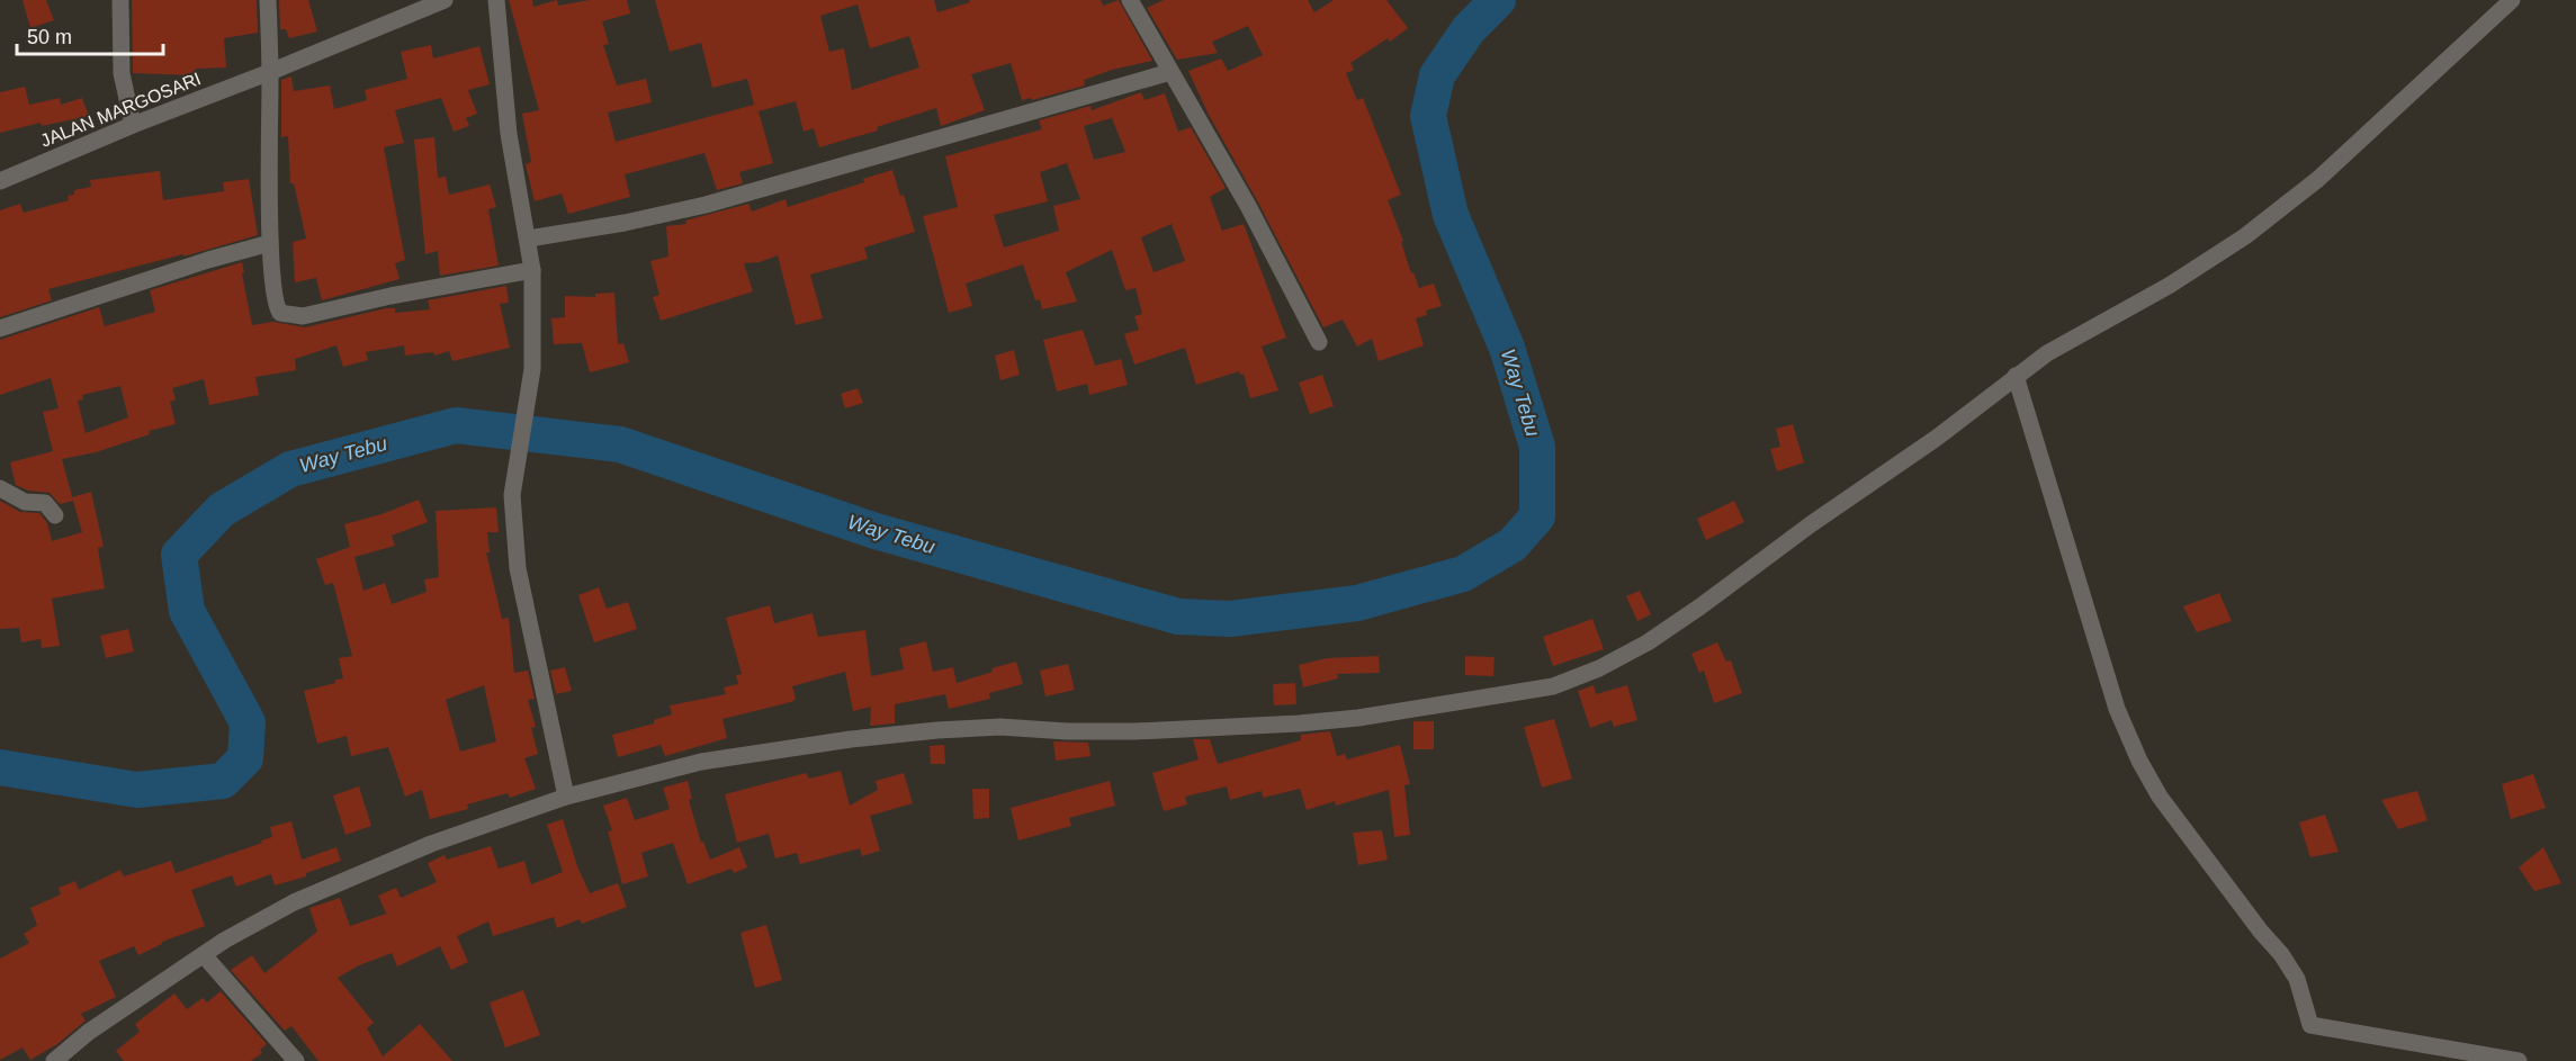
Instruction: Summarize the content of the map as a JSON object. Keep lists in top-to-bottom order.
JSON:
{
  "streets": {
    "street": ["JALAN MARGOSARI"]
  },
  "water": ["Way Tebu"],
  "scale_bar": "50 m"
}
